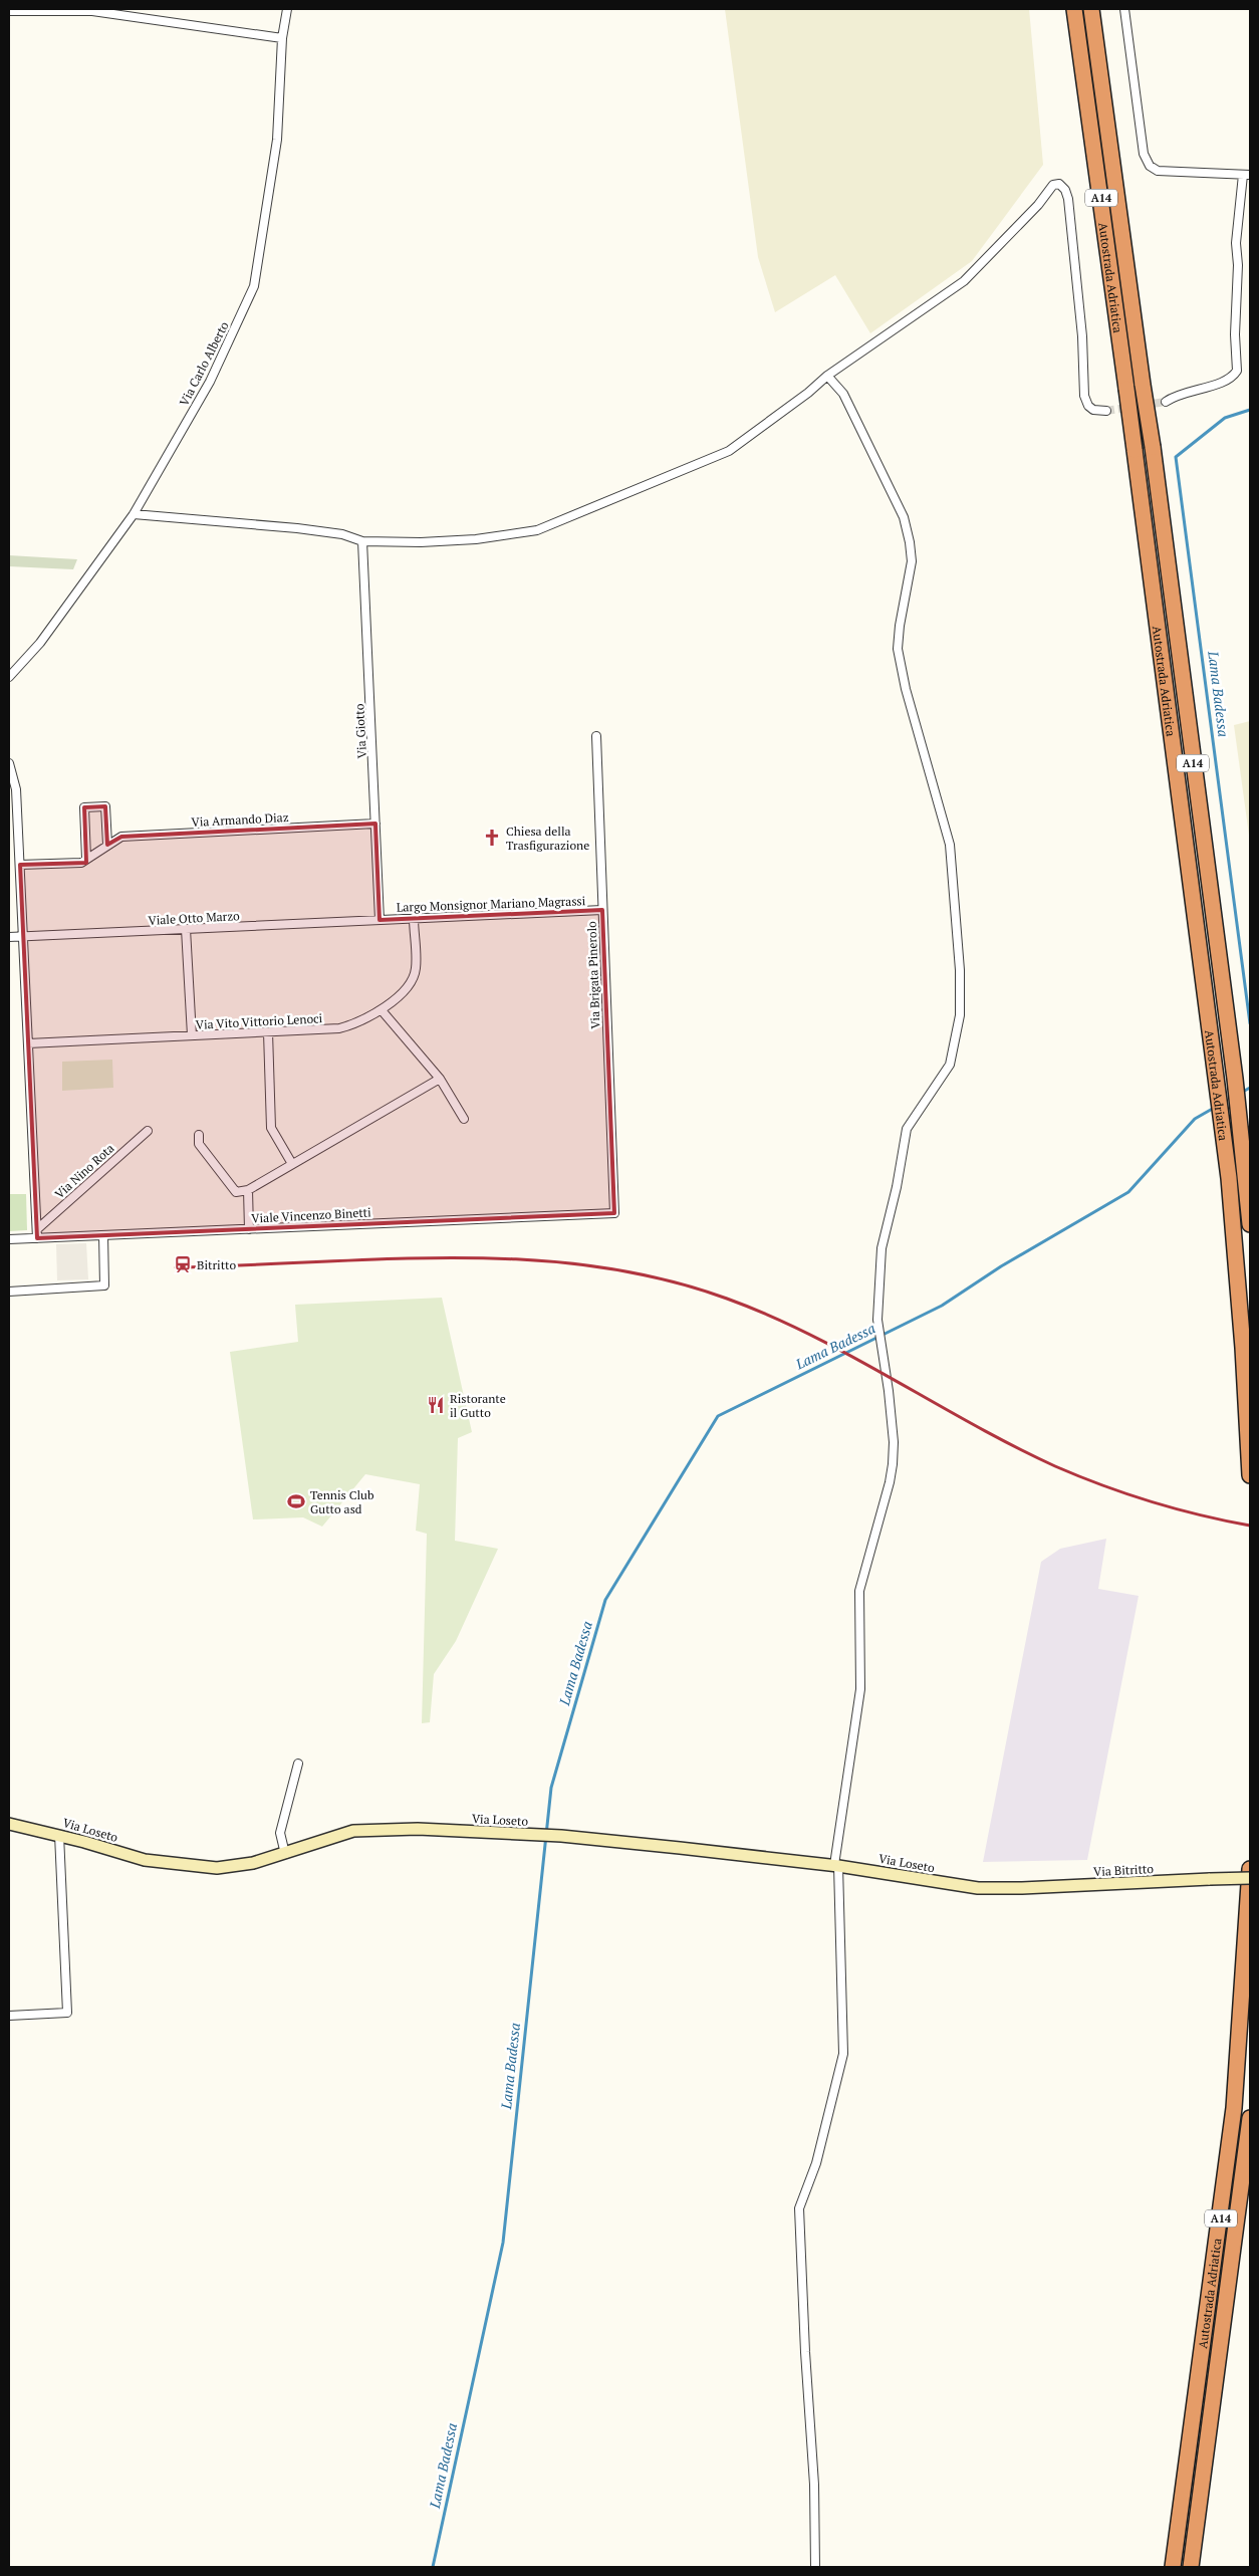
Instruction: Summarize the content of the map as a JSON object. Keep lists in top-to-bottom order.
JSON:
{
  "streets": {
    "highway": ["A14", "Autostrada Adriatica"],
    "main road": ["Via Loseto", "Via Bitritto"],
    "street": [
      "Via Carlo Alberto",
      "Via Giotto",
      "Via Armando Diaz",
      "Largo Monsignor Mariano Magrassi",
      "Viale Otto Marzo",
      "Via Brigata Pinerolo",
      "Via Vito Vittorio Lenoci",
      "Via Nino Rota",
      "Viale Vincenzo Binetti"
    ]
  },
  "crossings": [
    ["Via Giotto", "Via Armando Diaz"],
    ["Via Giotto", "Largo Monsignor Mariano Magrassi"],
    ["Via Giotto", "Viale Otto Marzo"],
    ["Largo Monsignor Mariano Magrassi", "Viale Otto Marzo"],
    ["Largo Monsignor Mariano Magrassi", "Via Brigata Pinerolo"],
    ["Largo Monsignor Mariano Magrassi", "Via Vito Vittorio Lenoci"],
    ["Via Brigata Pinerolo", "Viale Vincenzo Binetti"],
    ["Via Loseto", "Via Bitritto"]
  ],
  "water": ["Lama Badessa"],
  "places": {
    "church": ["Chiesa della Trasfigurazione"],
    "station": ["Bitritto"],
    "restaurant": ["Ristorante il Gutto"],
    "sports": ["Tennis Club Gutto asd"]
  }
}
